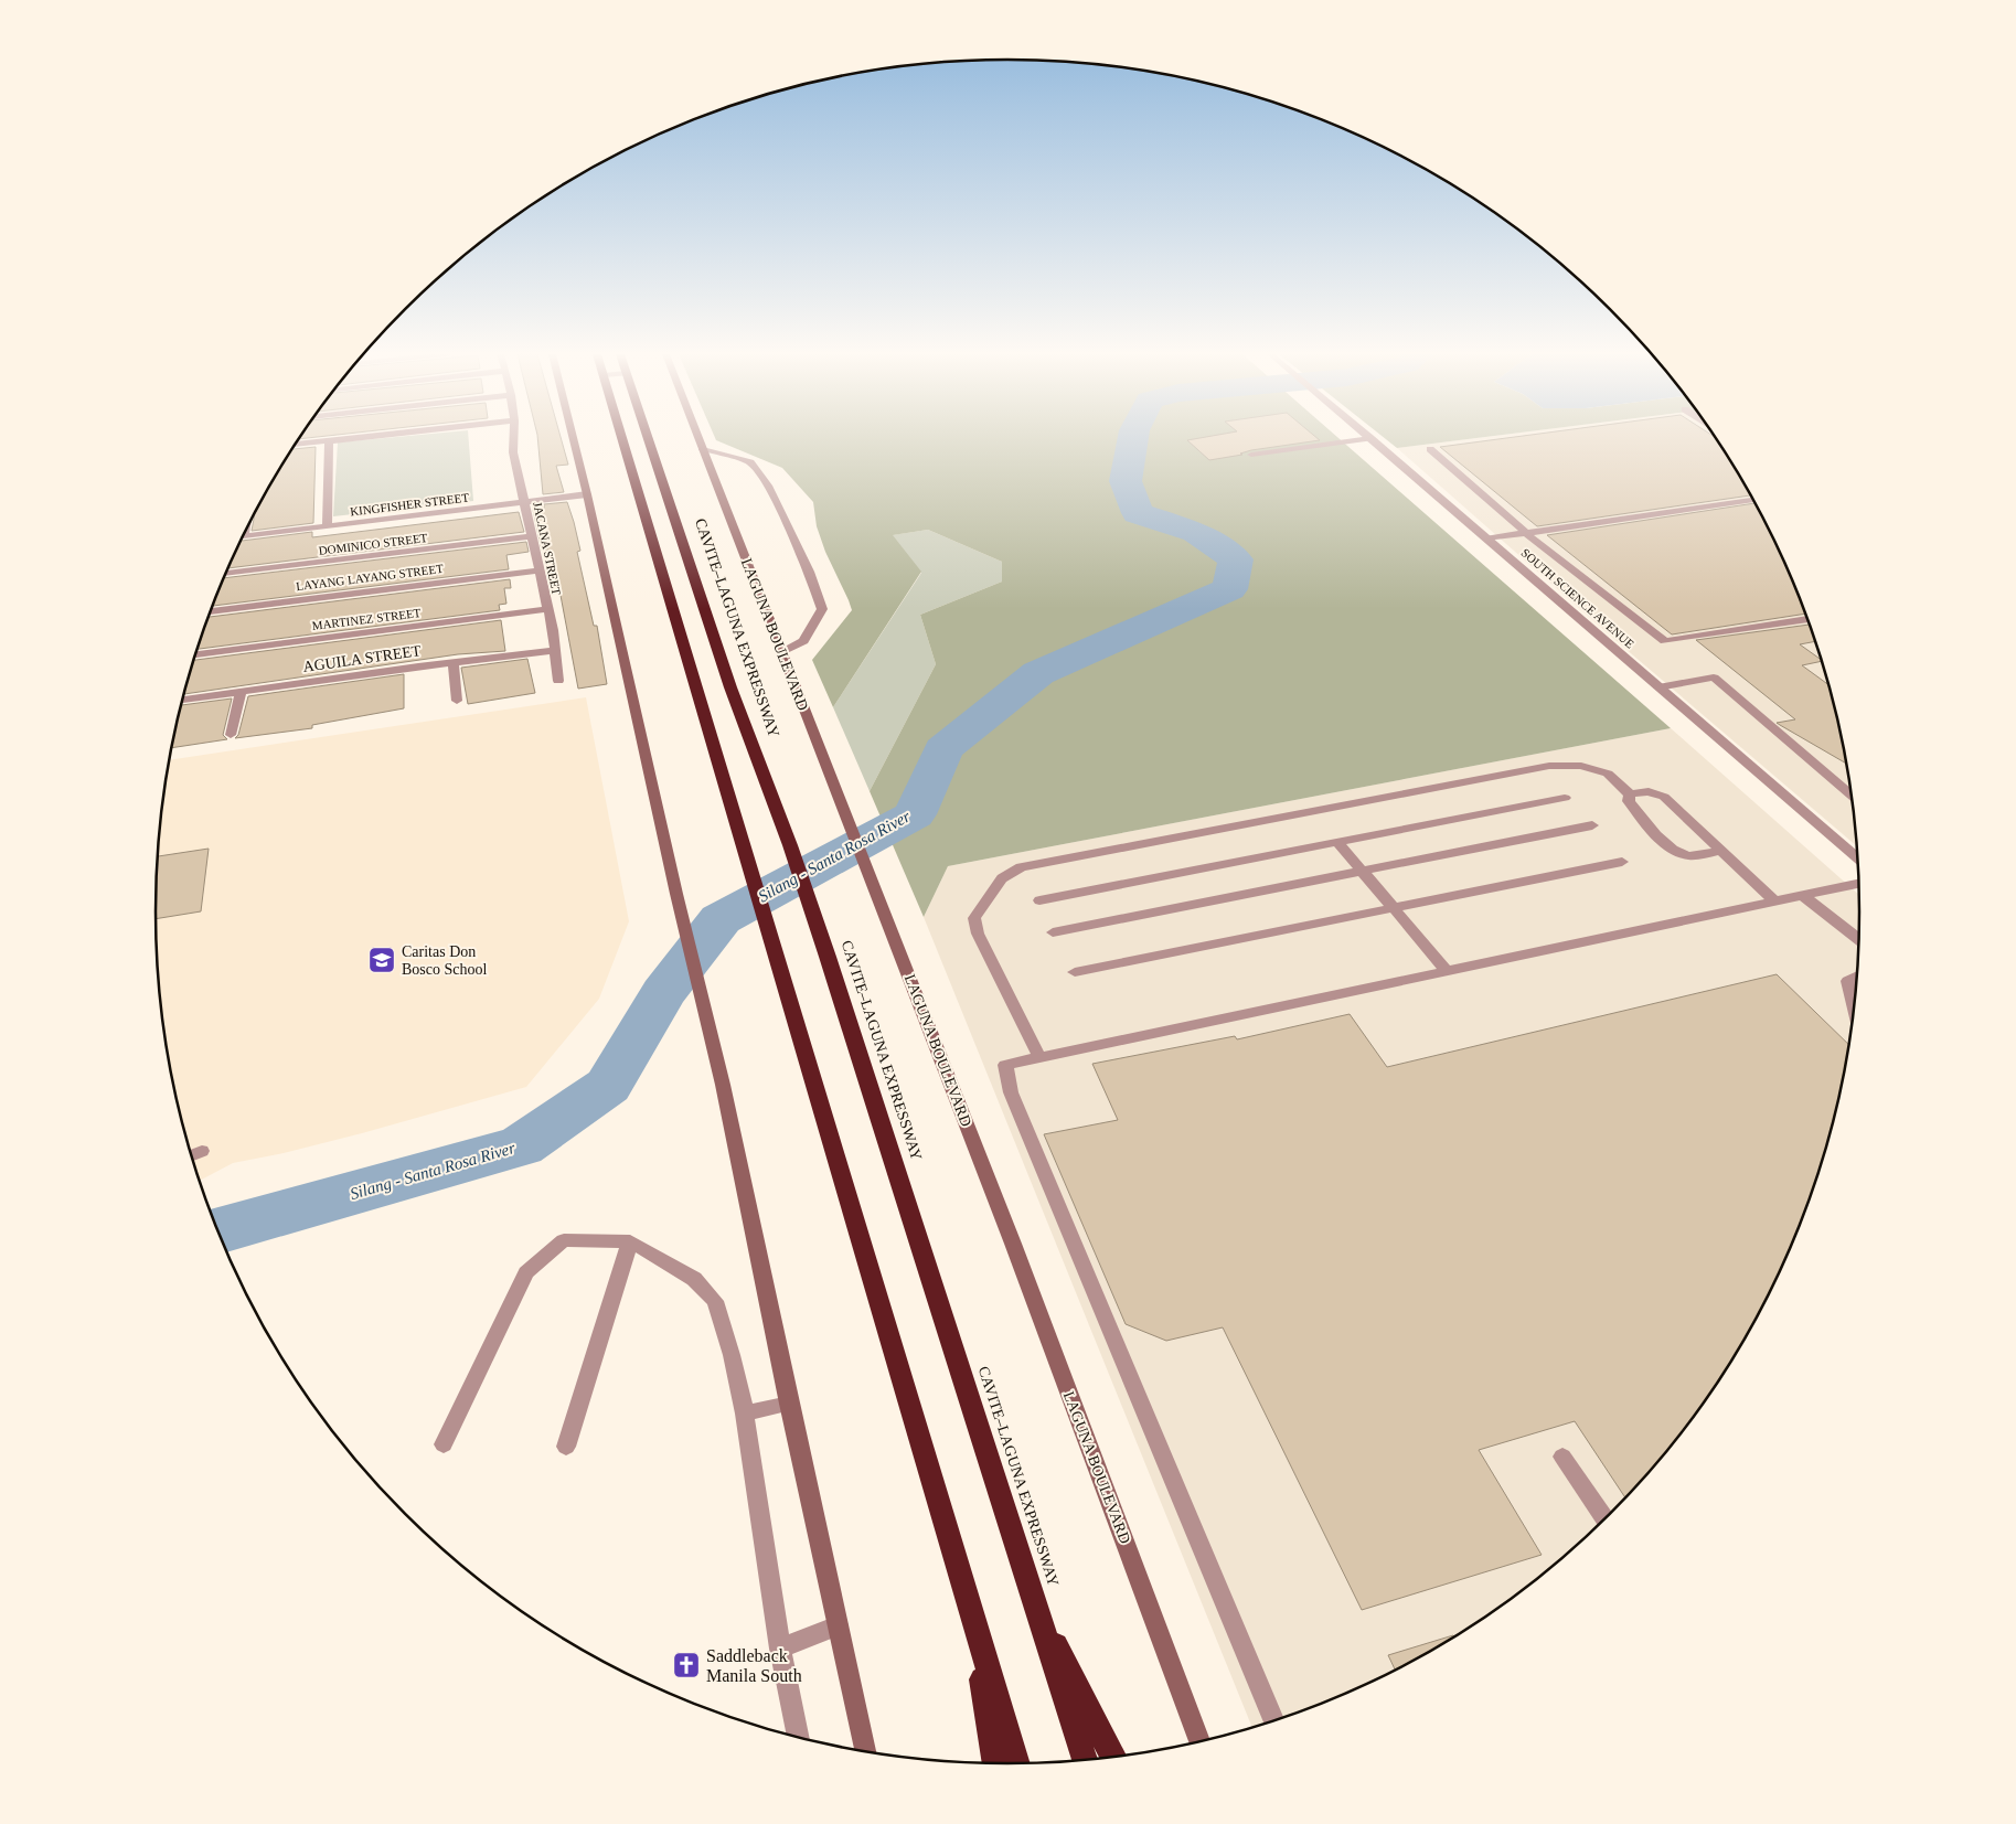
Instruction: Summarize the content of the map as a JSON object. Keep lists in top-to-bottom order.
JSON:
{
  "streets": {
    "highway": ["CAVITE–LAGUNA EXPRESSWAY"],
    "main road": ["LAGUNA BOULEVARD"],
    "street": [
      "KINGFISHER STREET",
      "DOMINICO STREET",
      "JACANA STREET",
      "LAYANG LAYANG STREET",
      "SOUTH SCIENCE AVENUE",
      "MARTINEZ STREET",
      "AGUILA STREET"
    ]
  },
  "crossings": [
    ["KINGFISHER STREET", "JACANA STREET"],
    ["DOMINICO STREET", "JACANA STREET"],
    ["JACANA STREET", "LAYANG LAYANG STREET"],
    ["JACANA STREET", "MARTINEZ STREET"],
    ["JACANA STREET", "AGUILA STREET"]
  ],
  "water": ["Silang - Santa Rosa River"],
  "places": {
    "school or university": ["Caritas Don Bosco School"],
    "church": ["Saddleback Manila South"]
  }
}
